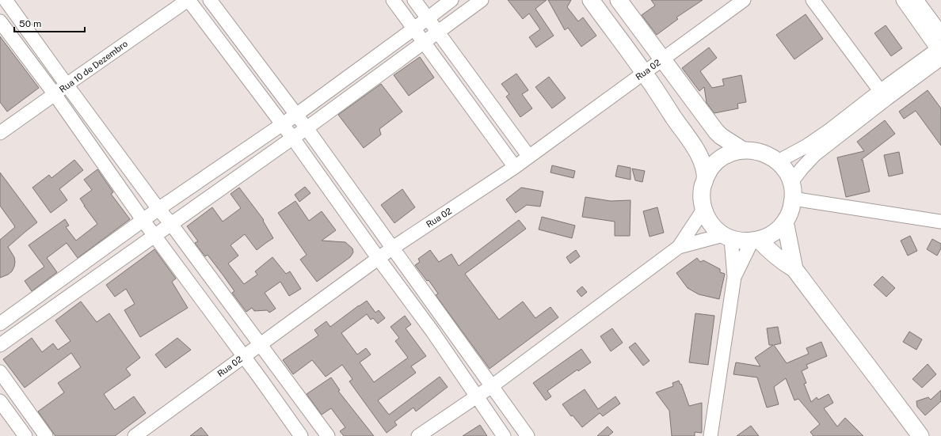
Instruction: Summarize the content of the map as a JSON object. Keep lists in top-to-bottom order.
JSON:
{
  "streets": {
    "street": ["Rua 10 de Dezembro", "Rua 02"]
  },
  "scale_bar": "50 m"
}
